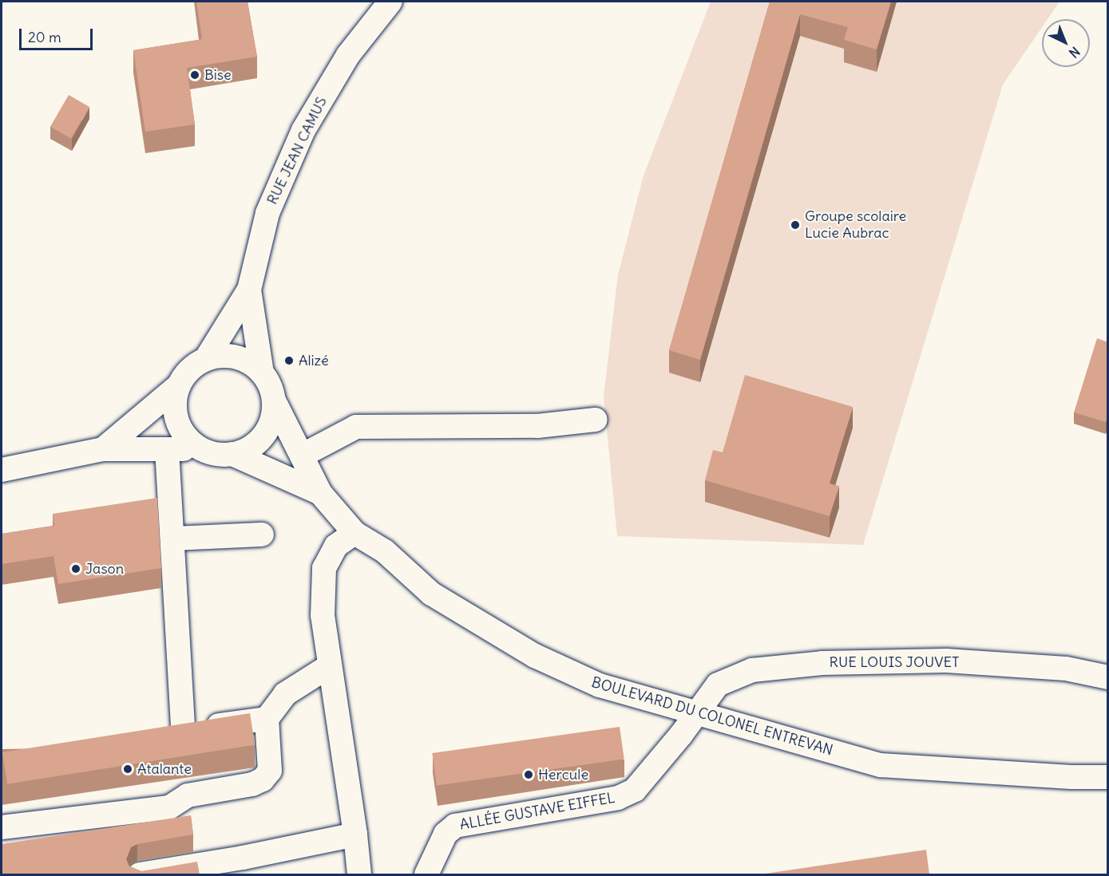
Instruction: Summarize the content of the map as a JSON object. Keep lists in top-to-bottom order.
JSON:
{
  "streets": {
    "street": [
      "RUE JEAN CAMUS",
      "RUE LOUIS JOUVET",
      "BOULEVARD DU COLONEL ENTREVAN",
      "ALLÉE GUSTAVE EIFFEL"
    ]
  },
  "crossings": [
    ["RUE JEAN CAMUS", "BOULEVARD DU COLONEL ENTREVAN"],
    ["RUE LOUIS JOUVET", "BOULEVARD DU COLONEL ENTREVAN"],
    ["RUE LOUIS JOUVET", "ALLÉE GUSTAVE EIFFEL"],
    ["BOULEVARD DU COLONEL ENTREVAN", "ALLÉE GUSTAVE EIFFEL"]
  ],
  "places": [
    "Bise",
    "Groupe scolaire Lucie Aubrac",
    "Alizé",
    "Jason",
    "Atalante",
    "Hercule"
  ],
  "scale_bar": "20 m",
  "north": "bottom right"
}
